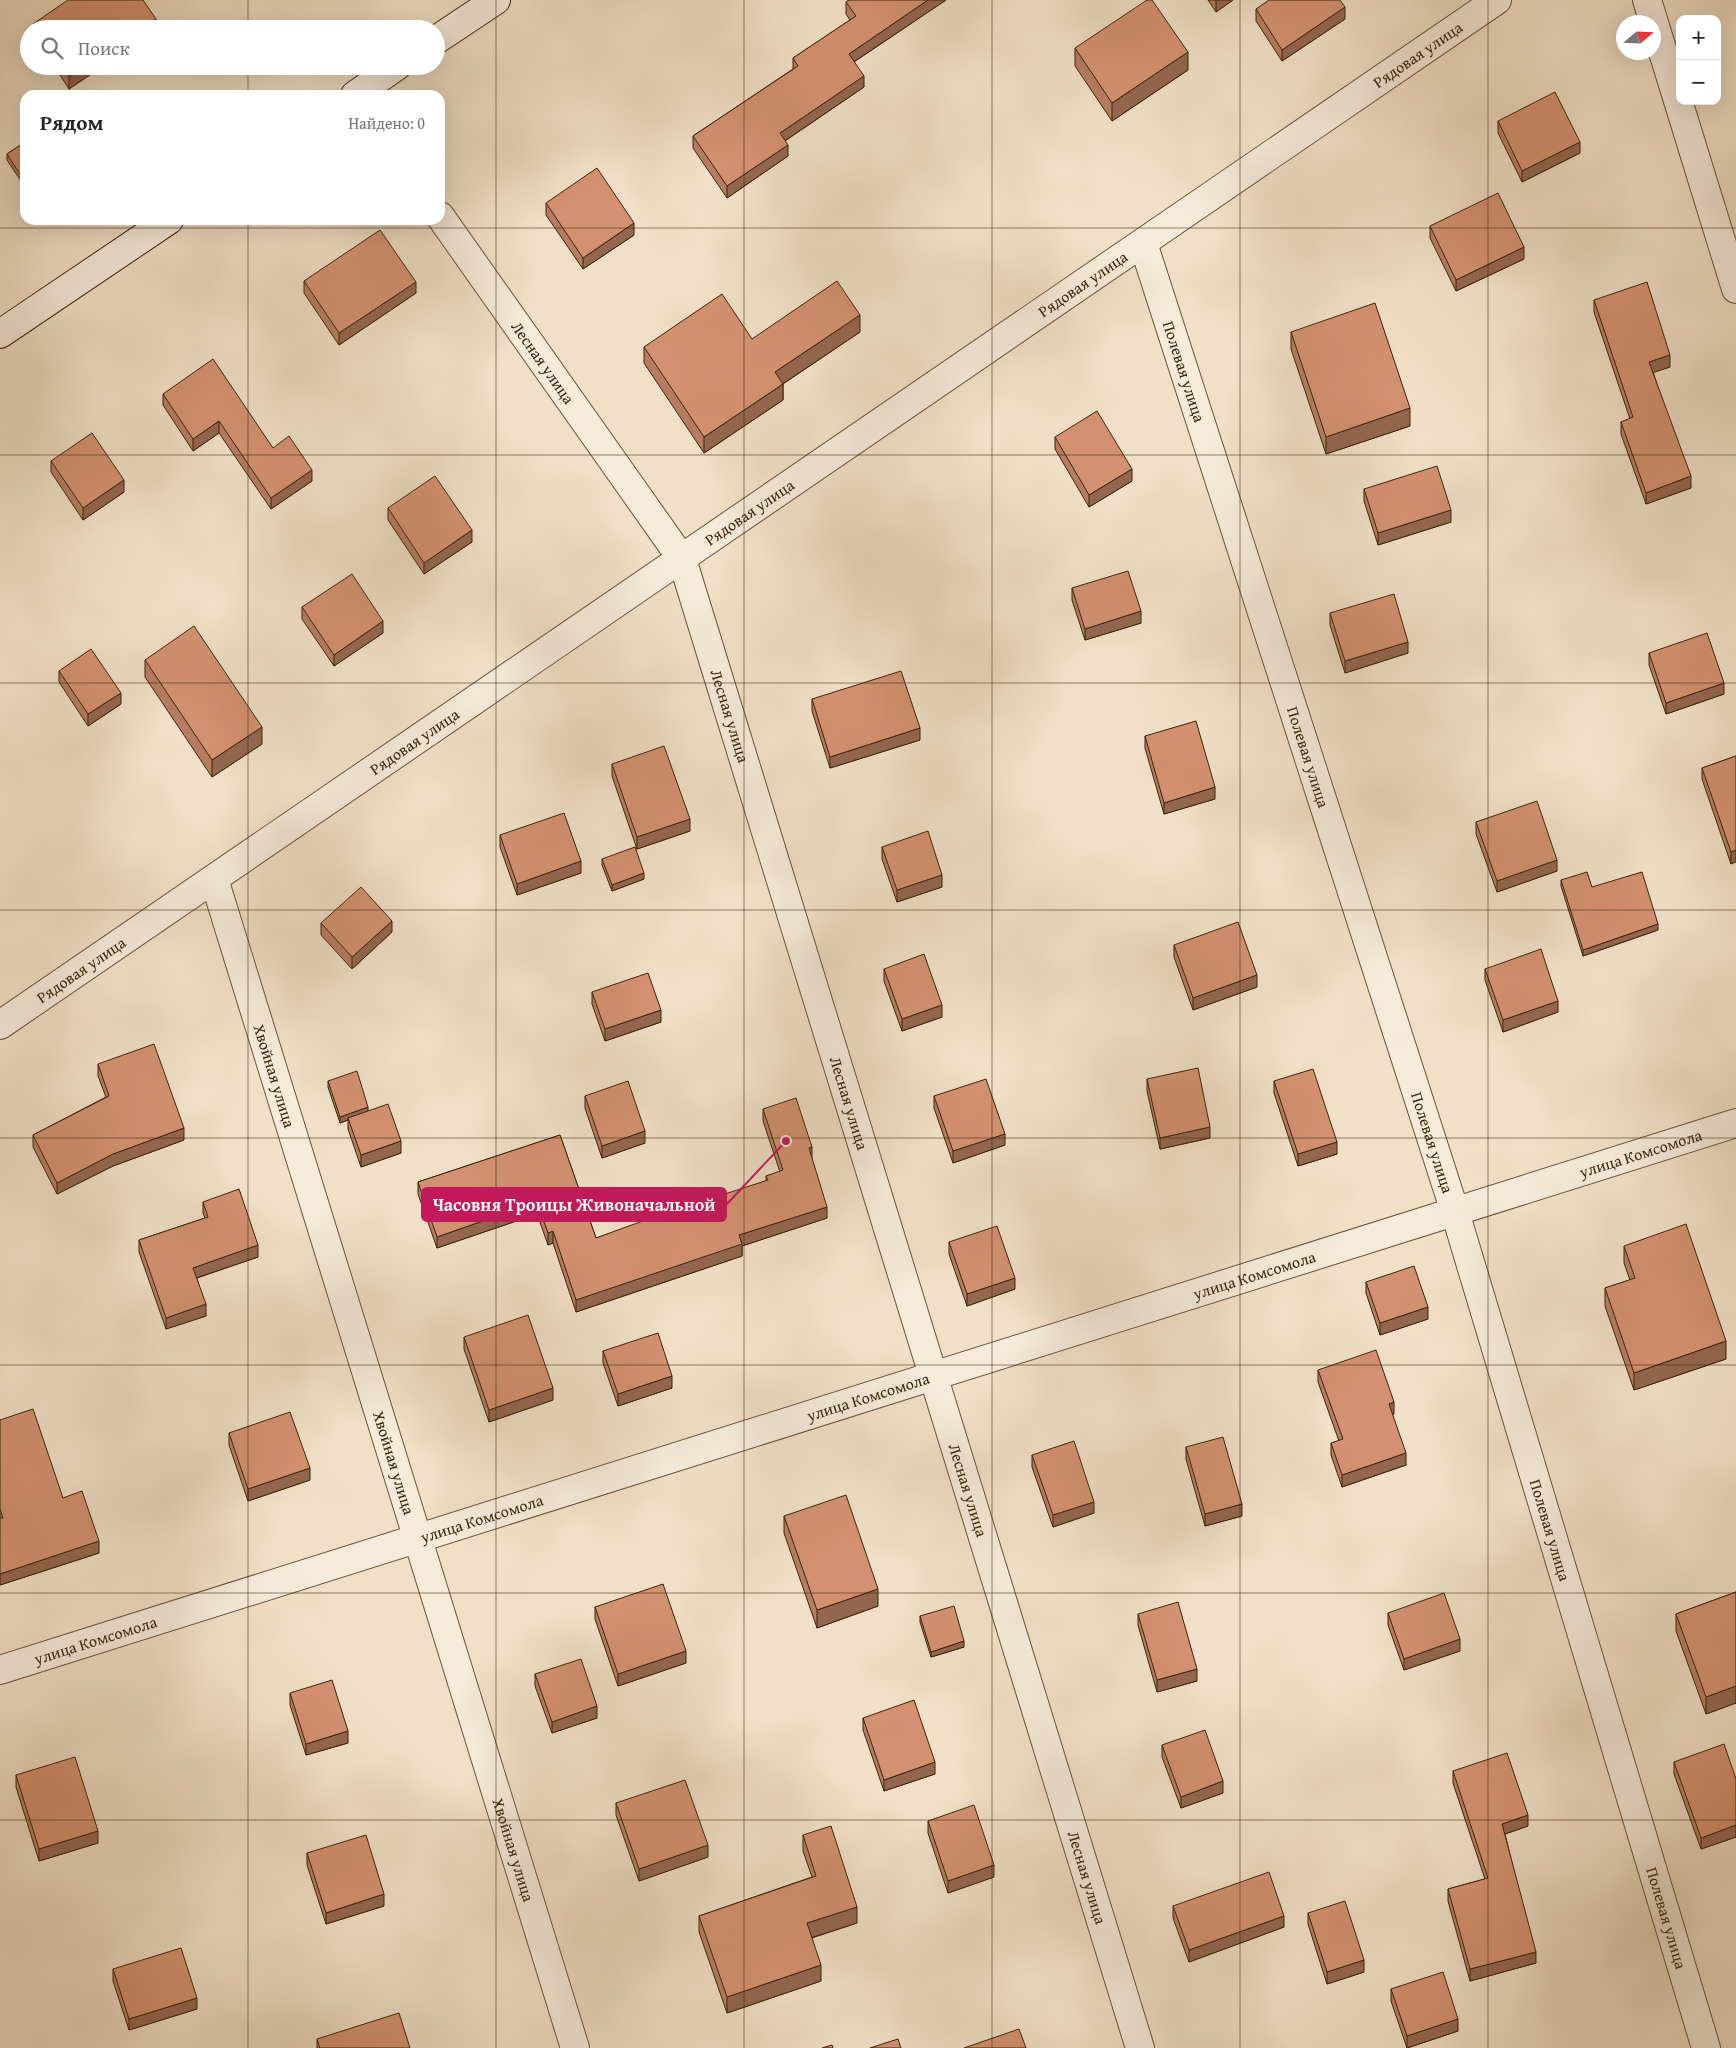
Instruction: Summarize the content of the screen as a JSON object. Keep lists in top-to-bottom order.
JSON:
{
  "streets": {
    "street": [
      "Рядовая улица",
      "Лесная улица",
      "Полевая улица",
      "Хвойная улица",
      "улица Комсомола"
    ]
  },
  "crossings": [
    ["Рядовая улица", "Лесная улица"],
    ["Рядовая улица", "Полевая улица"],
    ["Рядовая улица", "Хвойная улица"],
    ["Лесная улица", "улица Комсомола"],
    ["Полевая улица", "улица Комсомола"],
    ["Хвойная улица", "улица Комсомола"]
  ],
  "places": ["Часовня Троицы Живоначальной"],
  "north": "right",
  "page": {
    "map_buttons": ["+", "−"],
    "search": "Поиск",
    "heading": ["Рядом", "Найдено: 0"]
  }
}
